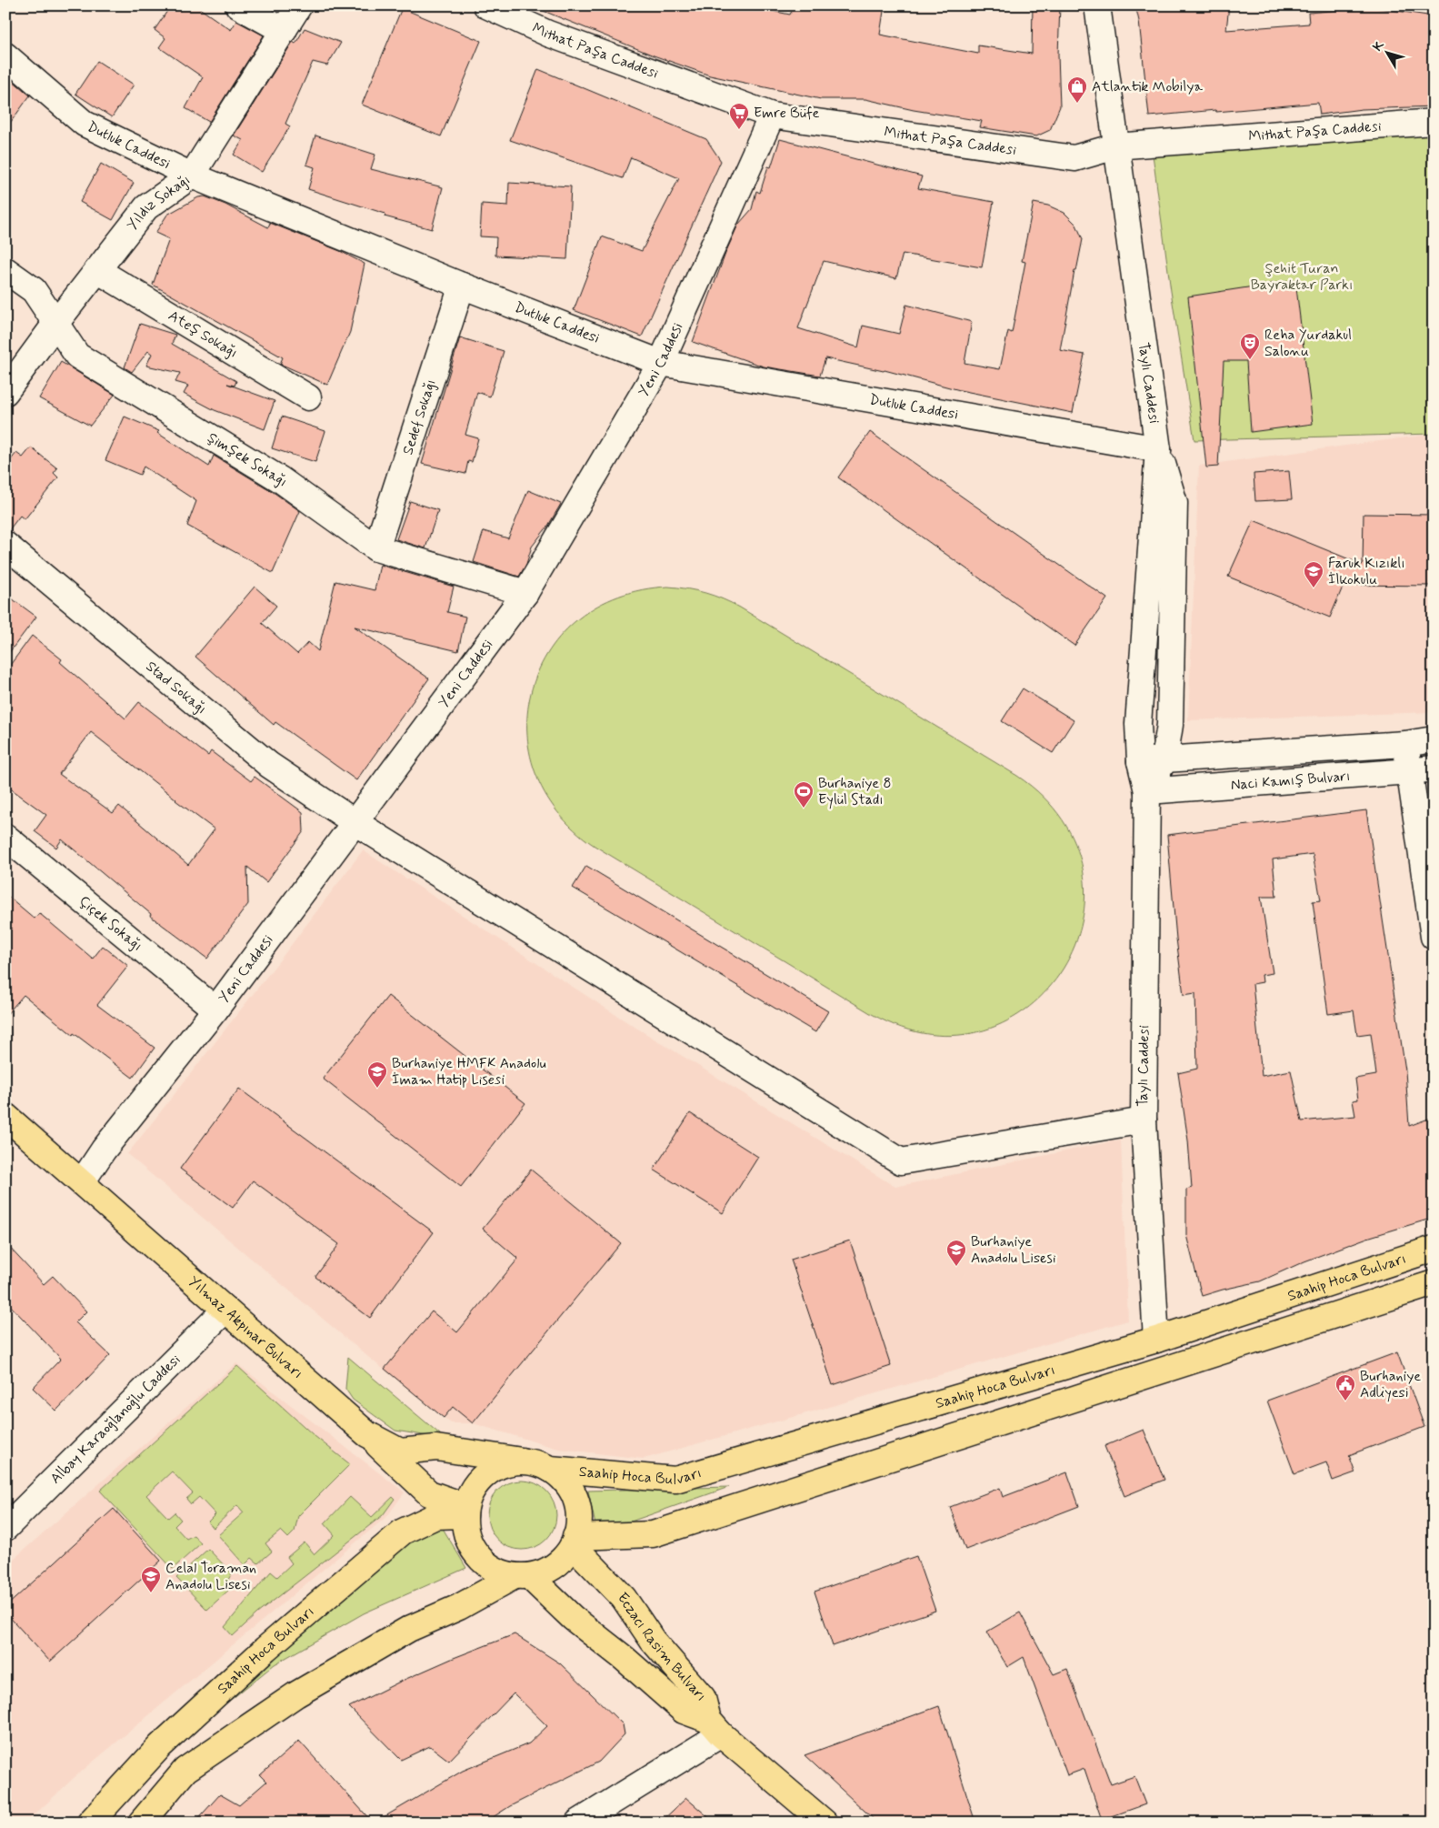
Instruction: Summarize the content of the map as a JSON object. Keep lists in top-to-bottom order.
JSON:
{
  "streets": {
    "main road": ["Saahip Hoca Bulvarı", "Yılmaz Akpınar Bulvarı", "Eczacı Rasim Bulvarı"],
    "street": [
      "Mithat Paşa Caddesi",
      "Dutluk Caddesi",
      "Yıldız Sokağı",
      "Ateş Sokağı",
      "Yeni Caddesi",
      "Taylı Caddesi",
      "Sedef Sokağı",
      "Şimşek Sokağı",
      "Stad Sokağı",
      "Naci Kamış Bulvarı",
      "Çiçek Sokağı",
      "Albay Karaoğlanoğlu Caddesi"
    ]
  },
  "crossings": [
    ["Mithat Paşa Caddesi", "Yeni Caddesi"],
    ["Mithat Paşa Caddesi", "Taylı Caddesi"],
    ["Dutluk Caddesi", "Yıldız Sokağı"],
    ["Dutluk Caddesi", "Yeni Caddesi"],
    ["Dutluk Caddesi", "Taylı Caddesi"],
    ["Dutluk Caddesi", "Sedef Sokağı"],
    ["Yıldız Sokağı", "Ateş Sokağı"],
    ["Yıldız Sokağı", "Şimşek Sokağı"],
    ["Yeni Caddesi", "Şimşek Sokağı"],
    ["Yeni Caddesi", "Stad Sokağı"],
    ["Yeni Caddesi", "Çiçek Sokağı"],
    ["Yeni Caddesi", "Yılmaz Akpınar Bulvarı"],
    ["Taylı Caddesi", "Stad Sokağı"],
    ["Taylı Caddesi", "Naci Kamış Bulvarı"],
    ["Taylı Caddesi", "Saahip Hoca Bulvarı"],
    ["Sedef Sokağı", "Şimşek Sokağı"],
    ["Saahip Hoca Bulvarı", "Yılmaz Akpınar Bulvarı"],
    ["Saahip Hoca Bulvarı", "Eczacı Rasim Bulvarı"],
    ["Yılmaz Akpınar Bulvarı", "Albay Karaoğlanoğlu Caddesi"],
    ["Yılmaz Akpınar Bulvarı", "Eczacı Rasim Bulvarı"]
  ],
  "parks": ["Şehit Turan Bayraktar Parkı"],
  "places": {
    "shop": ["Atlantik Mobilya"],
    "supermarket": ["Emre Büfe"],
    "theatre": ["Reha Yurdakul Salonu"],
    "school or university": [
      "Faruk Kızıklı İlkokulu",
      "Burhaniye HMFK Anadolu İmam Hatip Lisesi",
      "Burhaniye Anadolu Lisesi",
      "Celal Toraman Anadolu Lisesi"
    ],
    "sports": ["Burhaniye 8 Eylül Stadı"],
    "public building": ["Burhaniye Adliyesi"]
  },
  "north": "top left"
}
